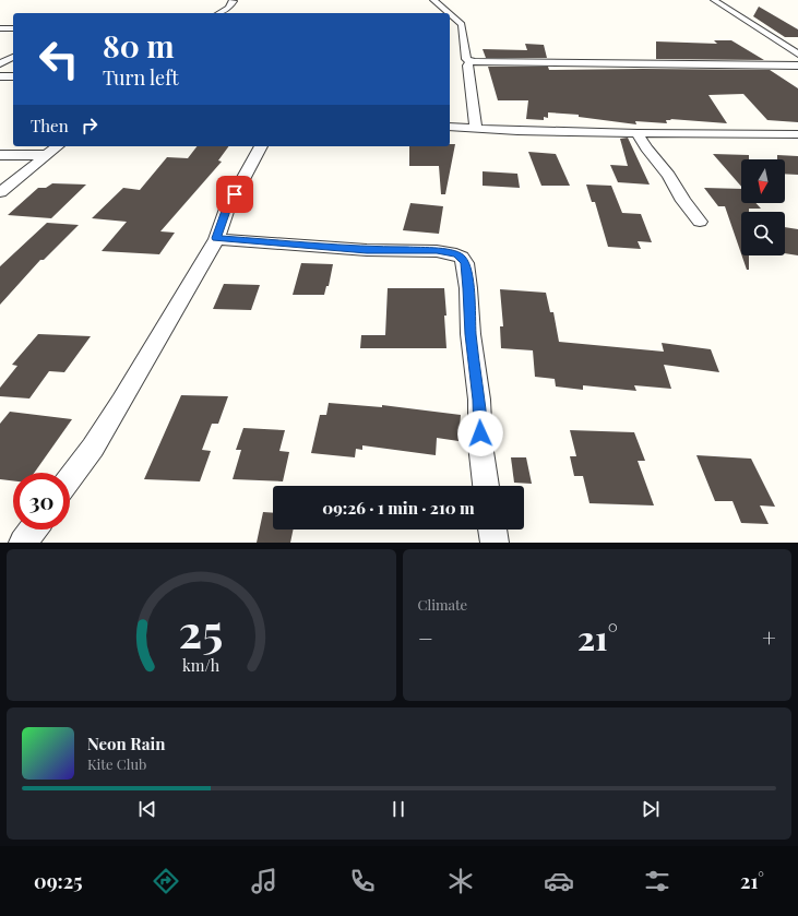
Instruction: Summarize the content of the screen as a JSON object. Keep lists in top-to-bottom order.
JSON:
{
  "north": "bottom",
  "page": {
    "turn": ["80 m", "Turn left"],
    "then": "Then",
    "limit": "30",
    "trip": "09:26 · 1 min · 210 m",
    "tile": "Climate",
    "heat": ["−", "21°", "+"],
    "song": ["Neon Rain", "Kite Club"],
    "tabs": ["09:25", "21°"],
    "gauge": ["25", "km/h"]
  }
}
